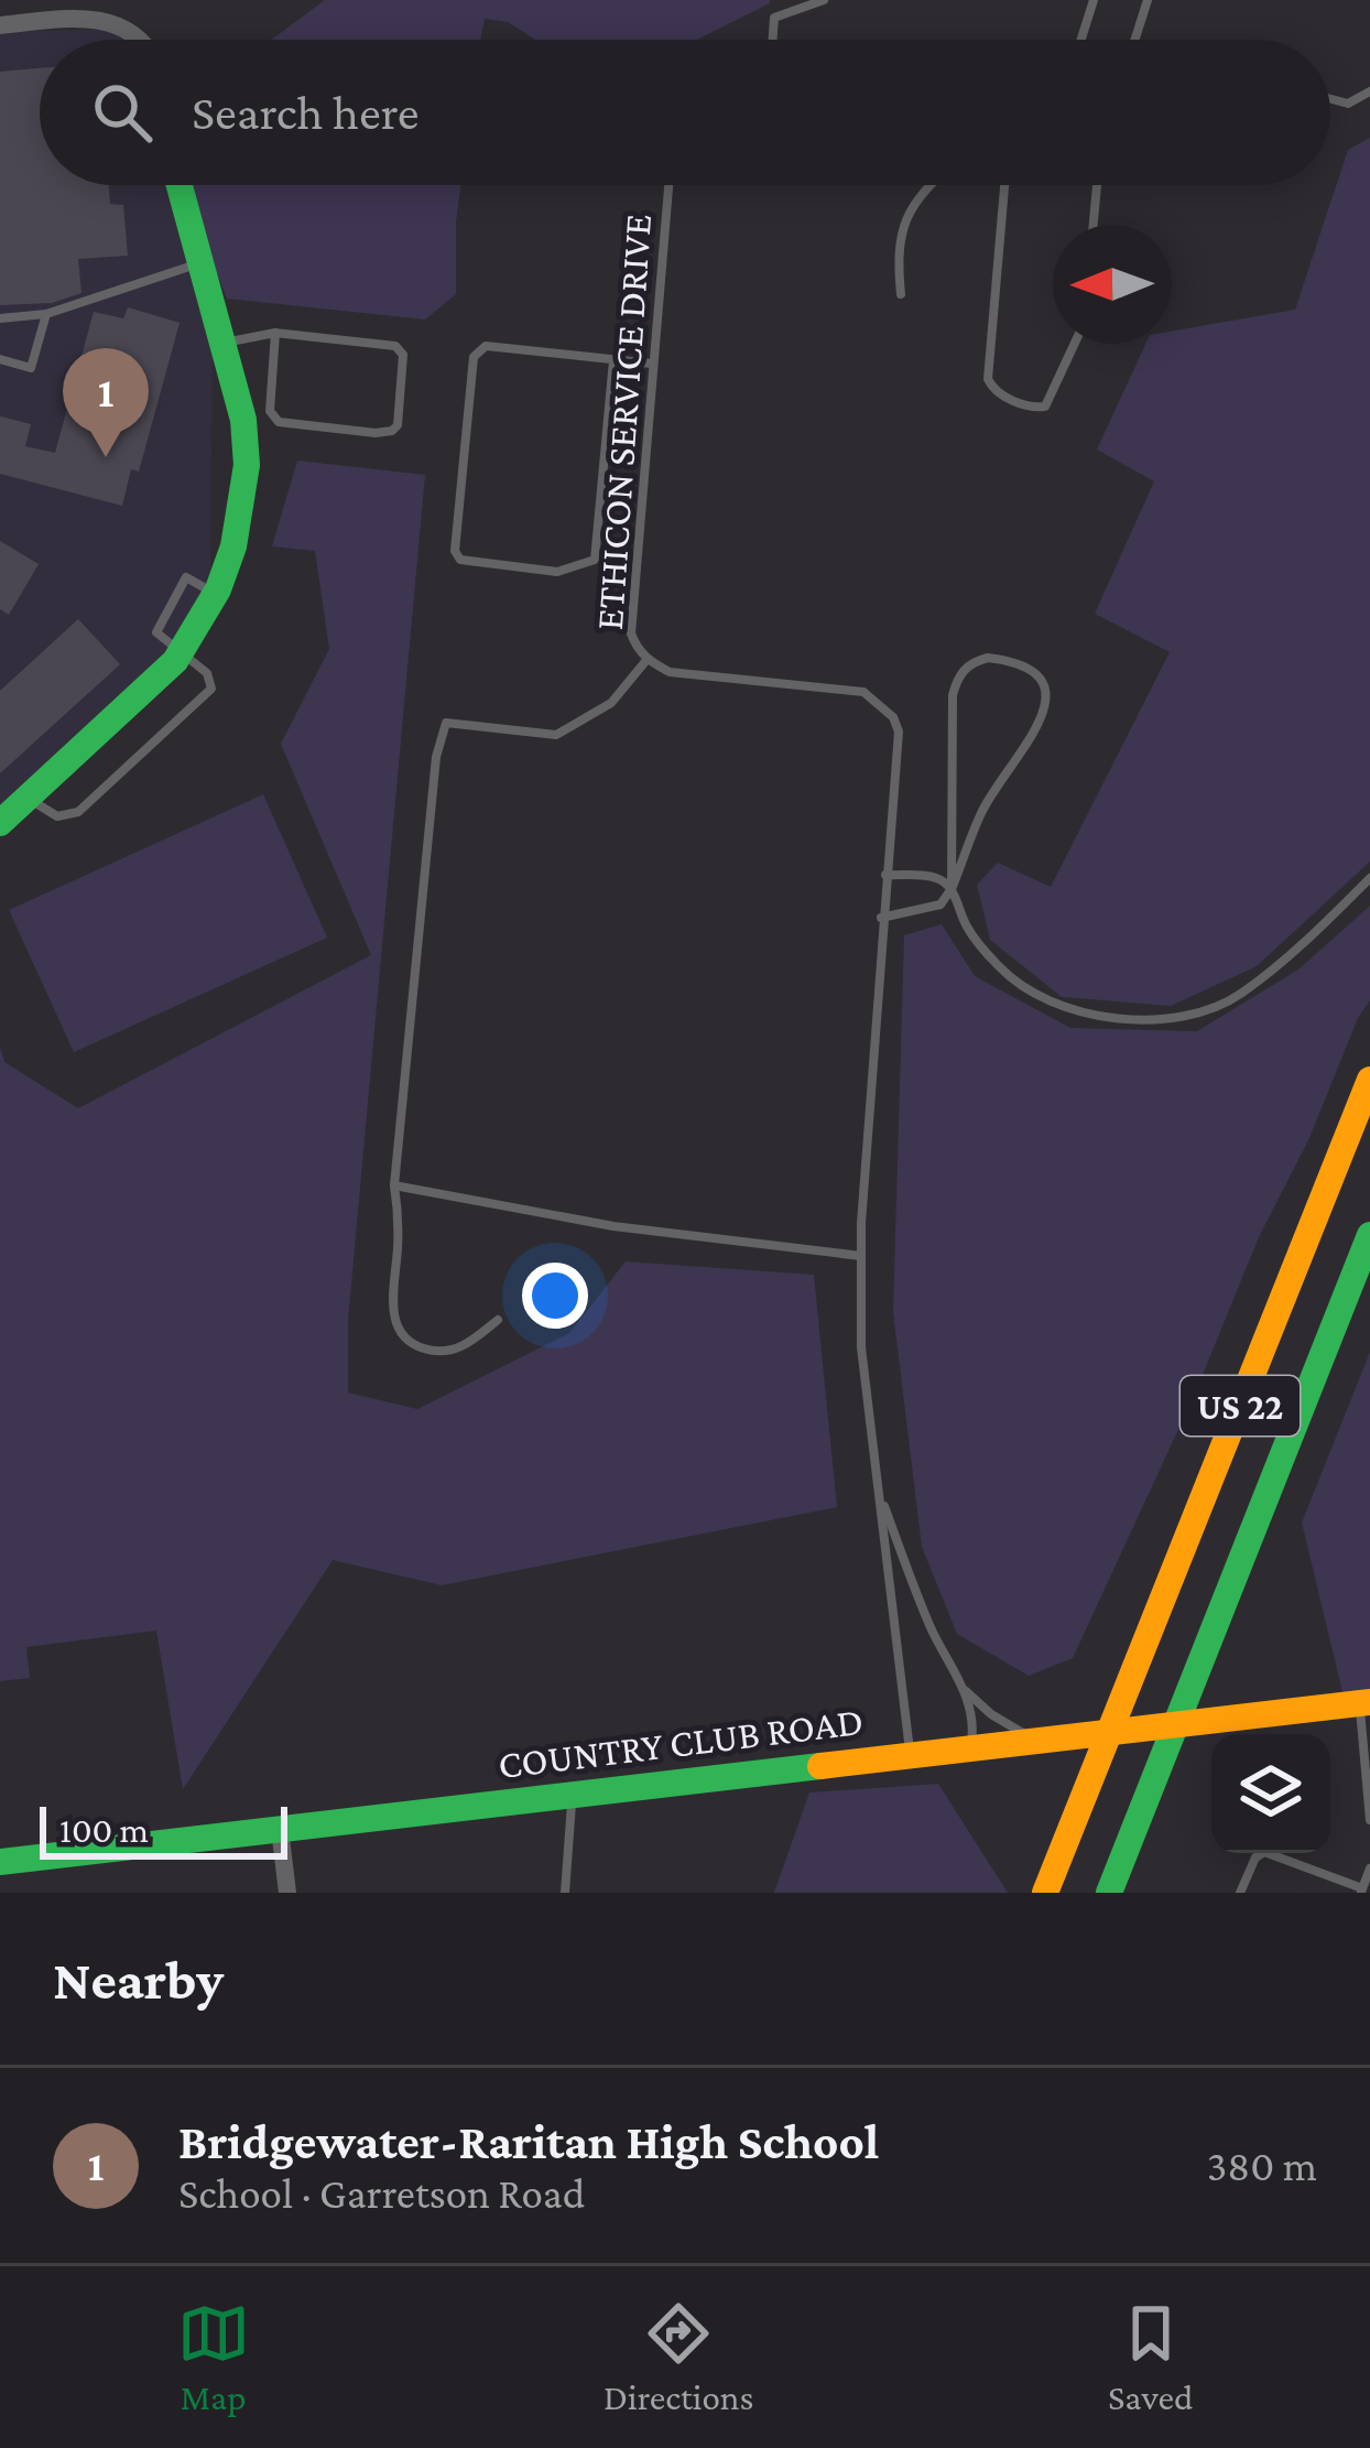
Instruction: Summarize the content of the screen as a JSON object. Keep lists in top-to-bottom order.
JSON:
{
  "streets": {
    "main road": ["US 22", "COUNTRY CLUB ROAD"],
    "lane": ["ETHICON SERVICE DRIVE"]
  },
  "crossings": [
    ["US 22", "COUNTRY CLUB ROAD"]
  ],
  "scale_bar": "100 m",
  "north": "left",
  "page": {
    "search": "Search here",
    "pins": "1",
    "scale": "100 m",
    "heading": "Nearby",
    "list": [
      {
        "mark": "1",
        "name": "Bridgewater-Raritan High School",
        "note": "School · Garretson Road",
        "value": "380 m"
      }
    ],
    "nav": ["Map", "Directions", "Saved"]
  }
}
